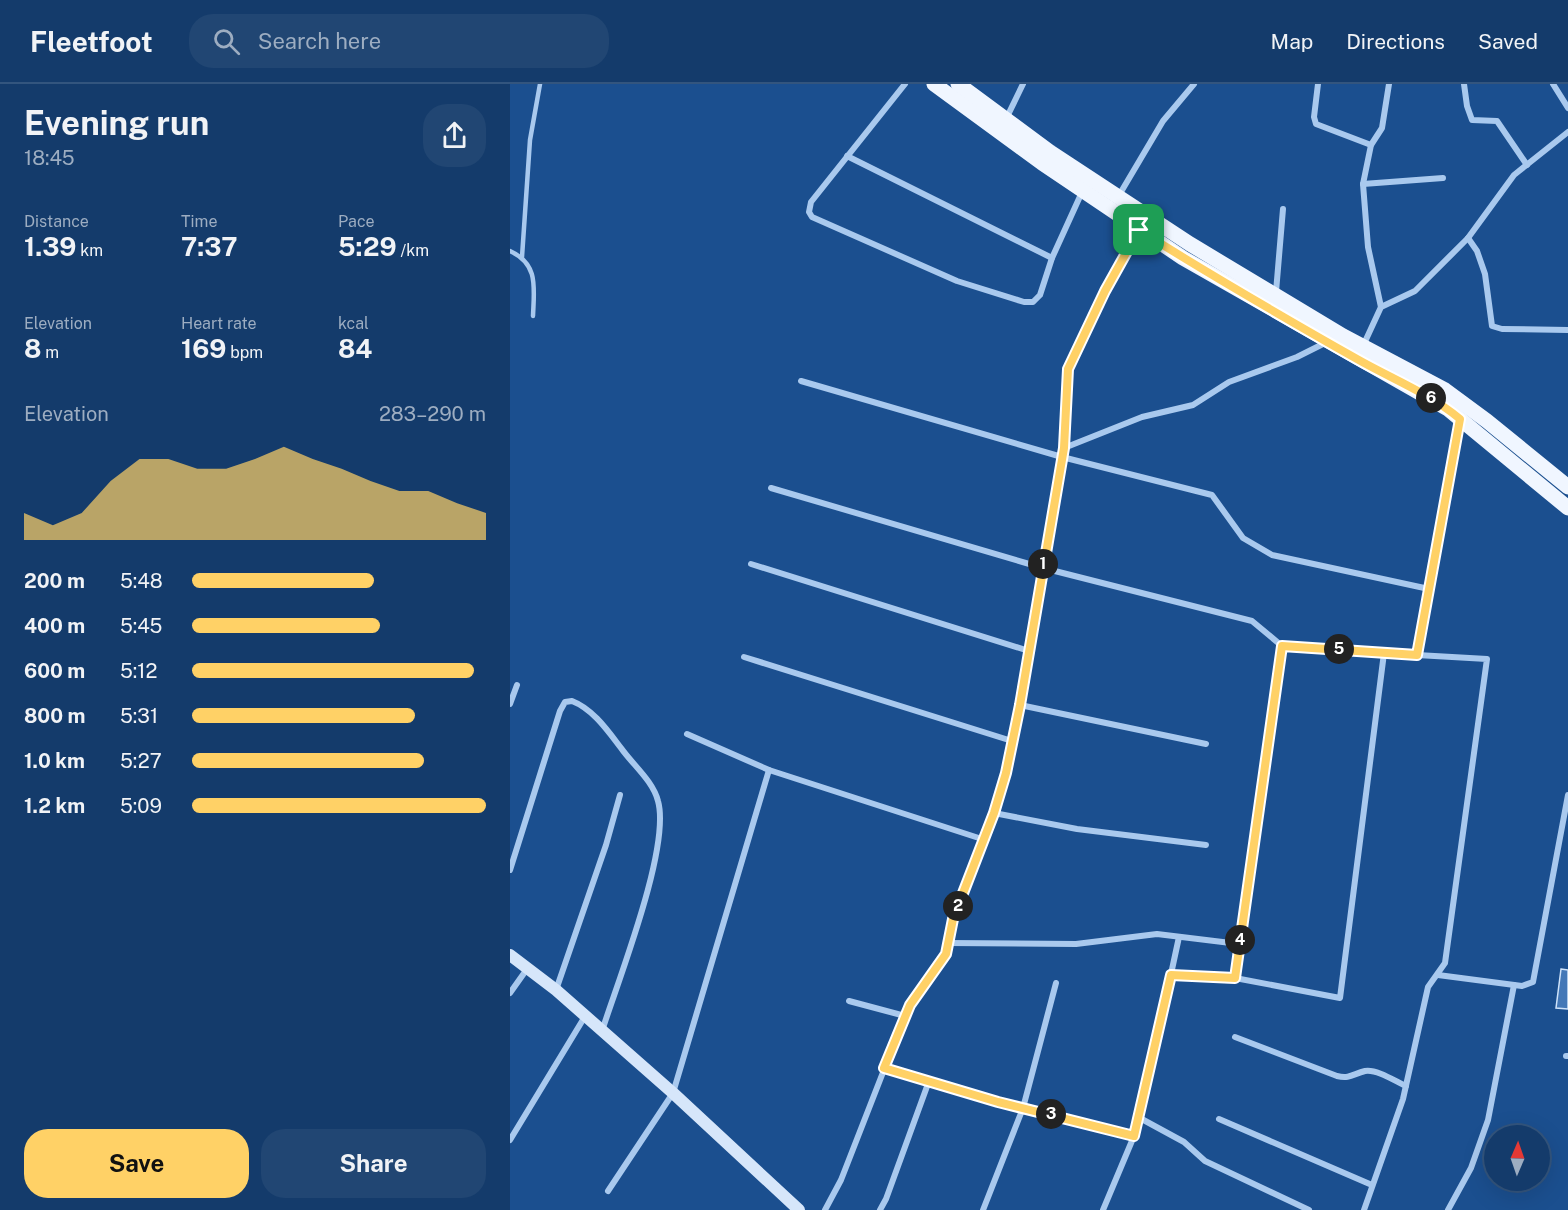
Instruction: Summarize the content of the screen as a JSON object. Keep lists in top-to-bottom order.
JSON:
{
  "north": "top",
  "page": {
    "header": "Fleetfoot",
    "search": "Search here",
    "nav": ["Map", "Directions", "Saved"],
    "heading": ["Evening run", "18:45"],
    "stats": [
      ["Distance", "1.39 km"],
      ["Time", "7:37"],
      ["Pace", "5:29 /km"],
      ["Elevation", "8 m"],
      ["Heart rate", "169 bpm"],
      ["kcal", "84"]
    ],
    "pins": [
      "6",
      "1",
      "5",
      "2",
      "4",
      "3"
    ],
    "chart": ["Elevation", "283–290 m"],
    "list": [
      {
        "name": "200 m",
        "note": "5:48"
      },
      {
        "name": "400 m",
        "note": "5:45"
      },
      {
        "name": "600 m",
        "note": "5:12"
      },
      {
        "name": "800 m",
        "note": "5:31"
      },
      {
        "name": "1.0 km",
        "note": "5:27"
      },
      {
        "name": "1.2 km",
        "note": "5:09"
      }
    ],
    "buttons": ["Save", "Share"]
  }
}
